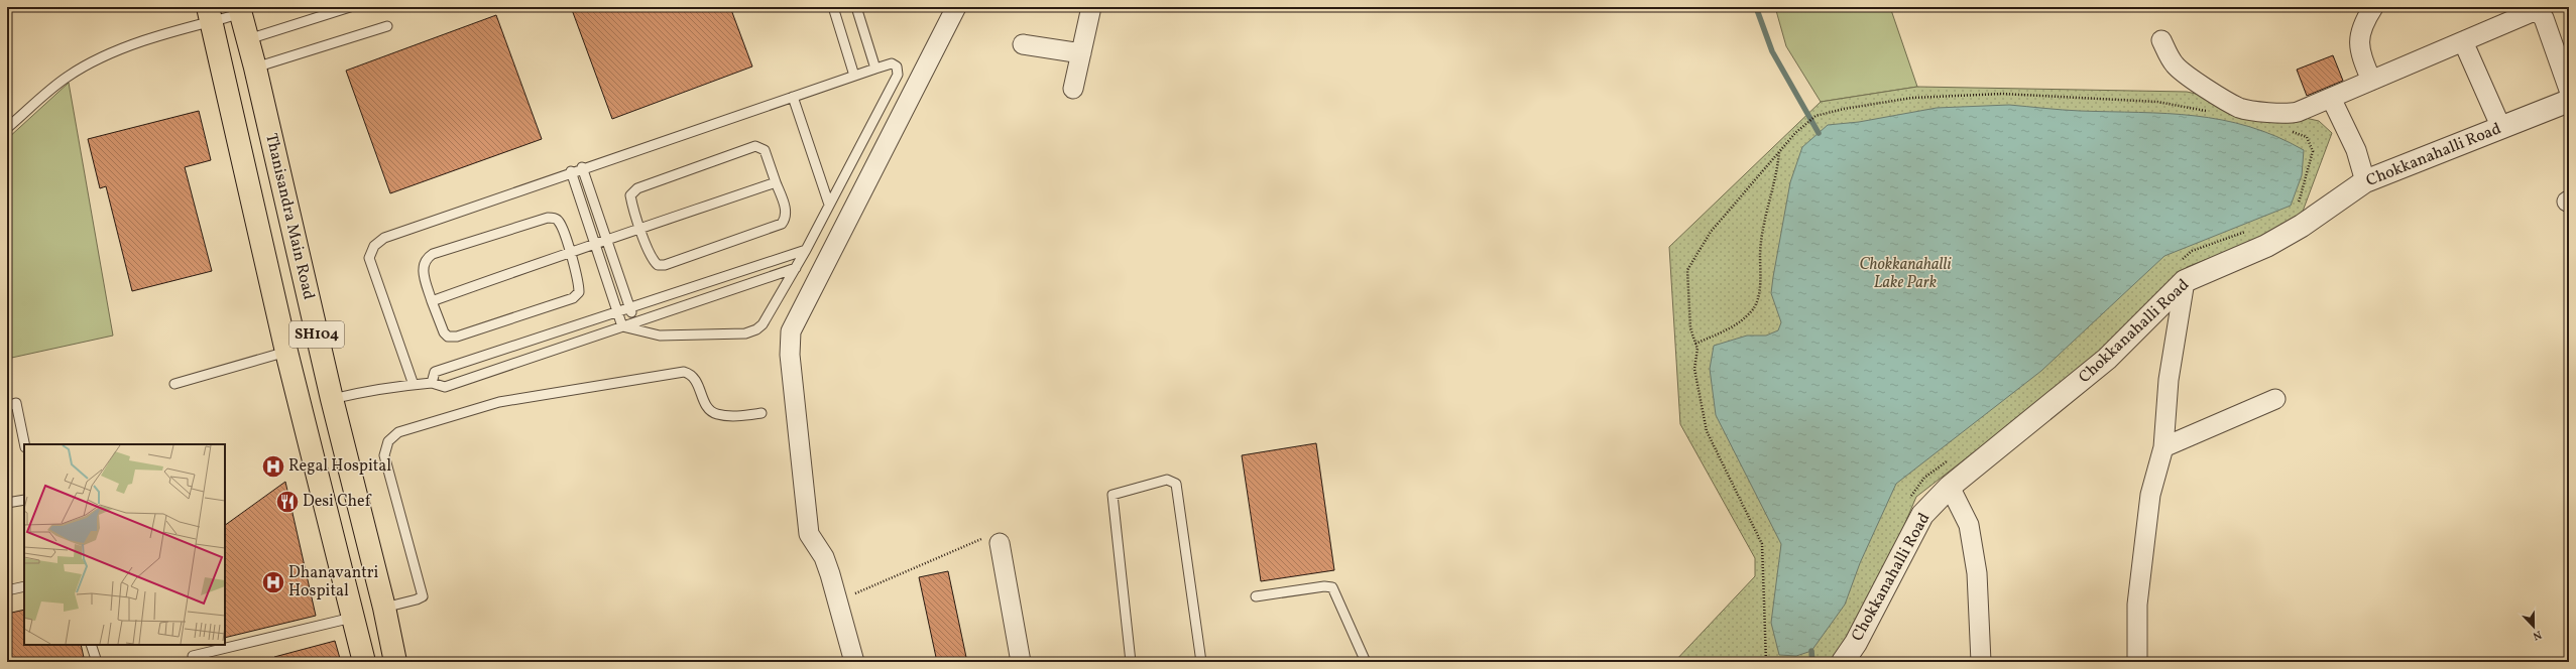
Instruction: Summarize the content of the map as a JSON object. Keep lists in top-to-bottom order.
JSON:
{
  "streets": {
    "main road": ["Thanisandra Main Road", "SH104"],
    "street": ["Chokkanahalli Road"]
  },
  "parks": ["Chokkanahalli Lake Park"],
  "places": {
    "hospital": ["Regal Hospital", "Dhanavantri Hospital"],
    "restaurant": ["Desi Chef"]
  },
  "north": "bottom"
}
